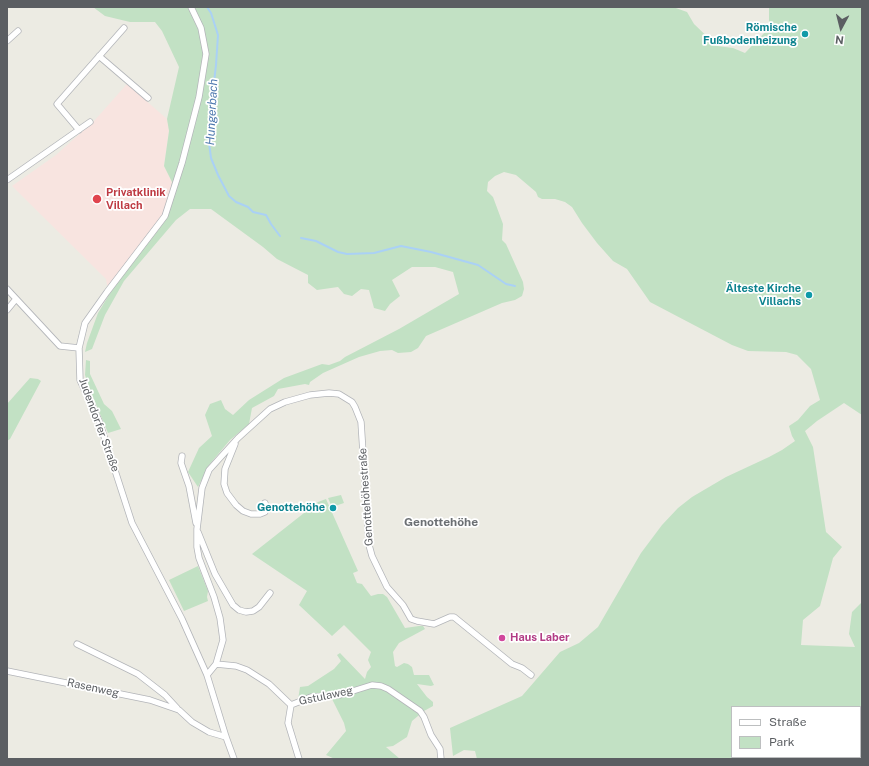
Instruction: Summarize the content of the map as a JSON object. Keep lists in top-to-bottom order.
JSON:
{
  "streets": {
    "street": [
      "Judendorfer Straße",
      "Genottehöhestraße",
      "Rasenweg",
      "Gstulaweg"
    ]
  },
  "crossings": [
    ["Judendorfer Straße", "Genottehöhestraße"],
    ["Judendorfer Straße", "Rasenweg"],
    ["Genottehöhestraße", "Gstulaweg"]
  ],
  "districts": ["Genottehöhe"],
  "water": ["Hungerbach"],
  "places": [
    "Römische Fußbodenheizung",
    "Privatklinik Villach",
    "Älteste Kirche Villachs",
    "Genottehöhe",
    "Haus Laber"
  ],
  "legend": ["Straße", "Park"],
  "north": "bottom"
}
